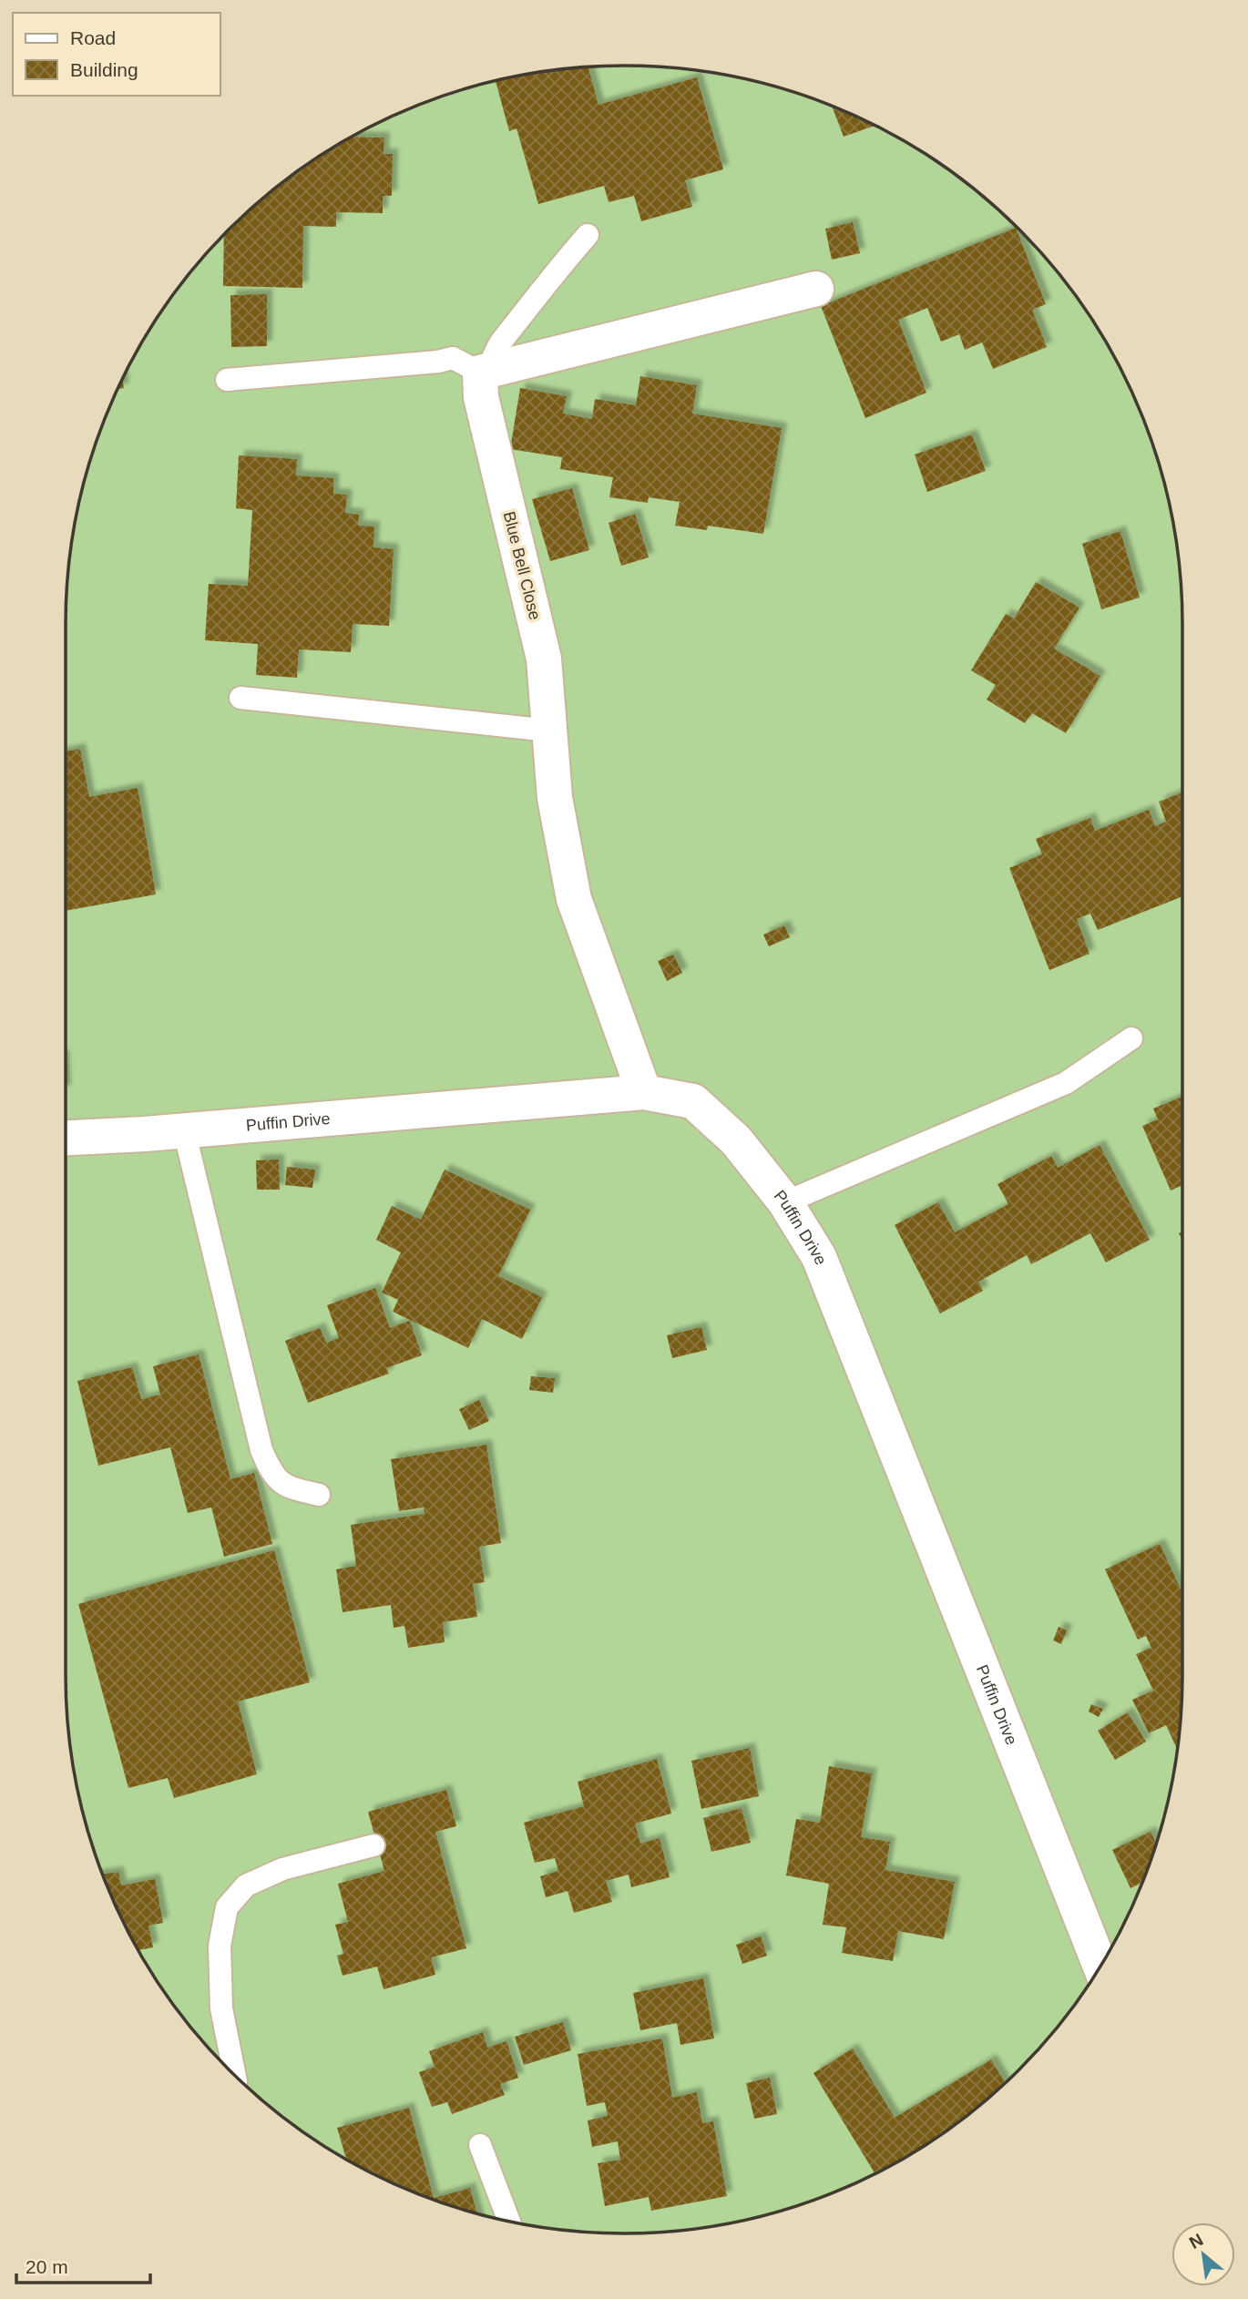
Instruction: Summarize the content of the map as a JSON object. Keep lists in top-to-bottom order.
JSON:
{
  "streets": {
    "street": ["Blue Bell Close", "Puffin Drive"]
  },
  "crossings": [
    ["Blue Bell Close", "Puffin Drive"]
  ],
  "legend": ["Road", "Building"],
  "scale_bar": "20 m",
  "north": "top left"
}
